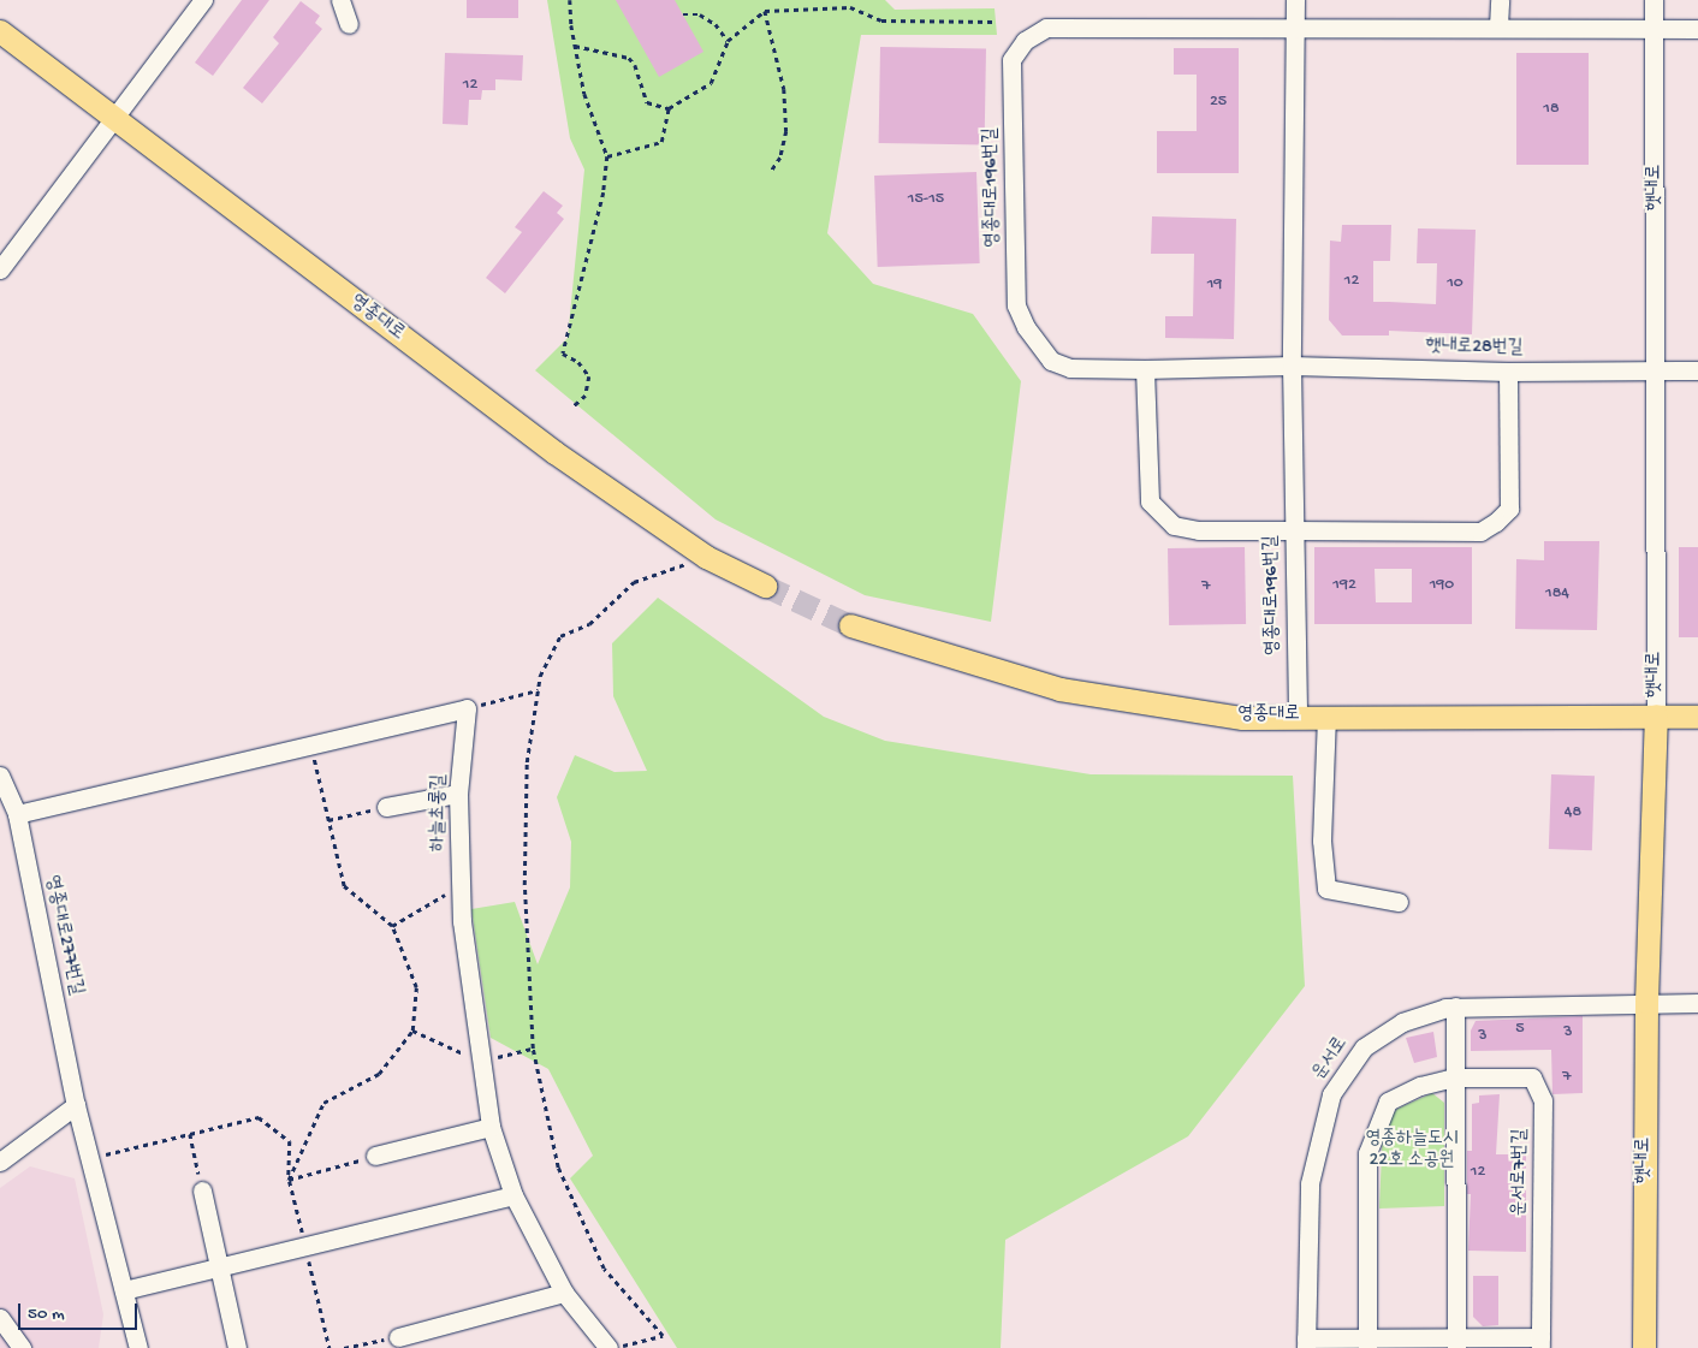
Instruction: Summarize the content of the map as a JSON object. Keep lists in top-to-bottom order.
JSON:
{
  "streets": {
    "main road": ["햇내로", "영종대로"],
    "street": [
      "영종대로196번길",
      "햇내로28번길",
      "하늘초롱길",
      "영종대로277번길",
      "운서로",
      "운서로7번길"
    ]
  },
  "crossings": [
    ["영종대로196번길", "영종대로"],
    ["영종대로196번길", "햇내로28번길"],
    ["햇내로", "영종대로"],
    ["햇내로", "햇내로28번길"],
    ["햇내로", "운서로"]
  ],
  "parks": ["영종하늘도시 22호 소공원"],
  "house_numbers": [
    "12",
    "25",
    "18",
    "15-15",
    "12",
    "10",
    "19",
    "192",
    "190",
    "7",
    "184",
    "48",
    "5",
    "3",
    "3",
    "7",
    "12"
  ],
  "scale_bar": "50 m"
}
